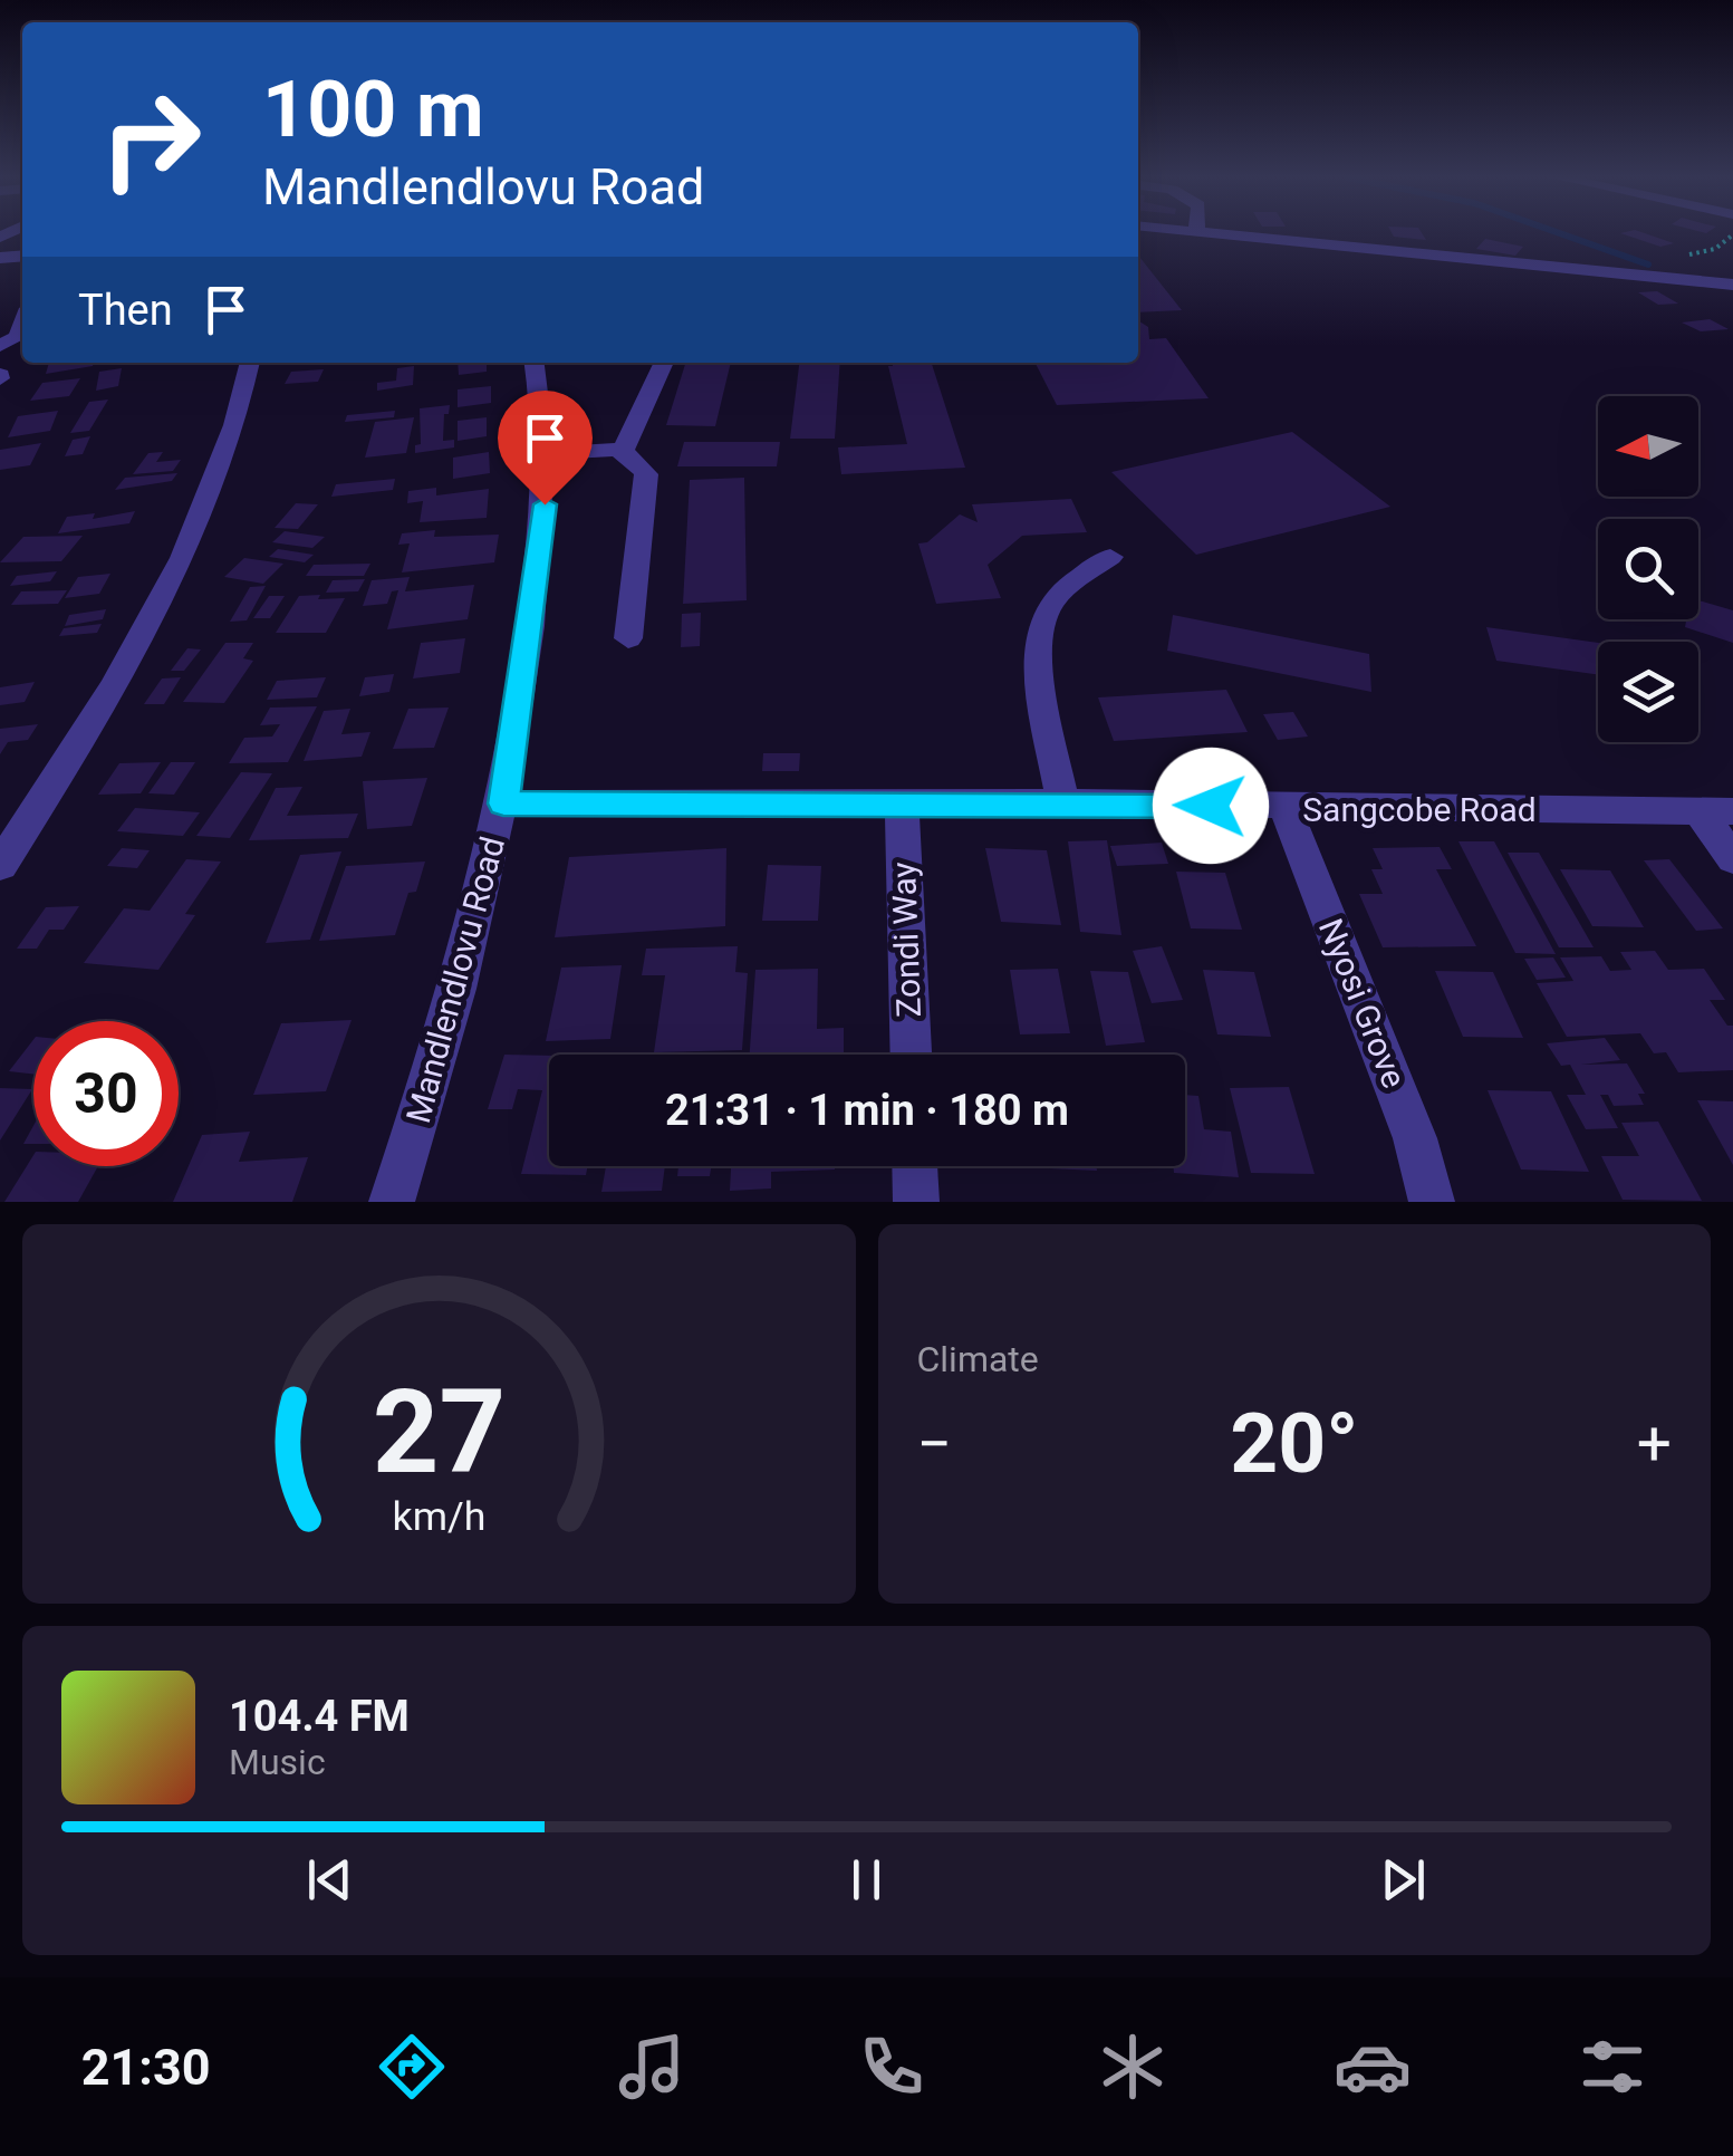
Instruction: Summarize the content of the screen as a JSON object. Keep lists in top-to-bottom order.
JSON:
{
  "streets": {
    "street": [
      "Sangcobe Road",
      "Zondi Way",
      "Mandlendlovu Road",
      "Nyosi Grove"
    ]
  },
  "crossings": [
    ["Sangcobe Road", "Zondi Way"],
    ["Sangcobe Road", "Mandlendlovu Road"],
    ["Sangcobe Road", "Nyosi Grove"]
  ],
  "north": "left",
  "page": {
    "turn": ["100 m", "Mandlendlovu Road"],
    "then": "Then",
    "limit": "30",
    "trip": "21:31 · 1 min · 180 m",
    "tile": "Climate",
    "heat": ["−", "20°", "+"],
    "song": ["104.4 FM", "Music"],
    "tabs": "21:30",
    "gauge": ["27", "km/h"]
  }
}
